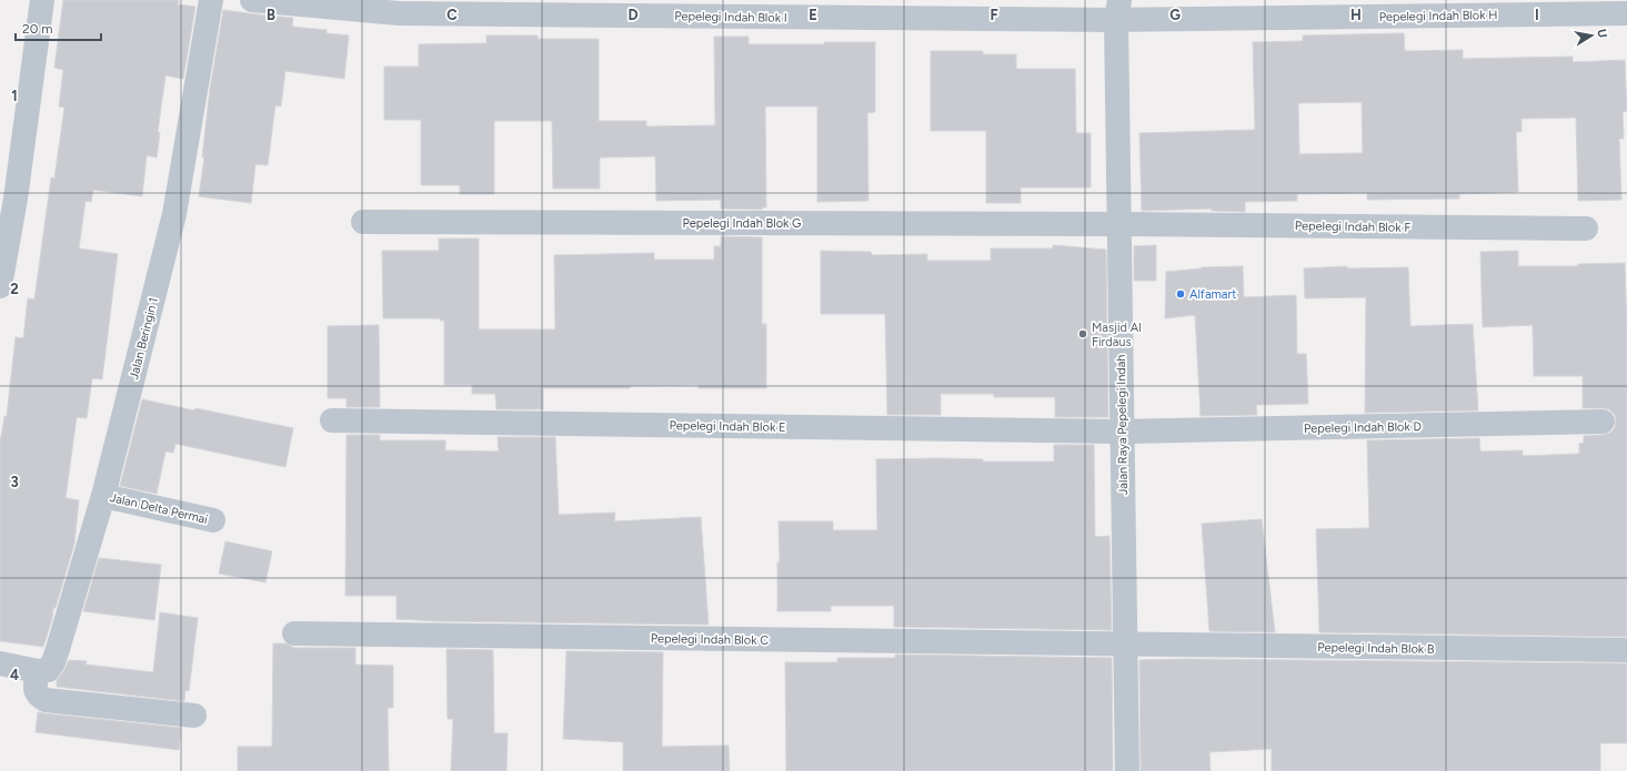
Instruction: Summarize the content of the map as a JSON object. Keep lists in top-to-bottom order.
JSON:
{
  "streets": {
    "street": [
      "Pepelegi Indah Blok H",
      "Pepelegi Indah Blok I",
      "Pepelegi Indah Blok G",
      "Pepelegi Indah Blok F",
      "Jalan Beringin 1",
      "Jalan Raya Pepelegi Indah",
      "Pepelegi Indah Blok E",
      "Pepelegi Indah Blok D",
      "Jalan Delta Permai",
      "Pepelegi Indah Blok C",
      "Pepelegi Indah Blok B"
    ]
  },
  "crossings": [
    ["Pepelegi Indah Blok H", "Pepelegi Indah Blok I"],
    ["Pepelegi Indah Blok H", "Jalan Raya Pepelegi Indah"],
    ["Pepelegi Indah Blok I", "Jalan Raya Pepelegi Indah"],
    ["Pepelegi Indah Blok G", "Pepelegi Indah Blok F"],
    ["Pepelegi Indah Blok G", "Jalan Raya Pepelegi Indah"],
    ["Pepelegi Indah Blok F", "Jalan Raya Pepelegi Indah"],
    ["Jalan Beringin 1", "Jalan Delta Permai"],
    ["Jalan Raya Pepelegi Indah", "Pepelegi Indah Blok E"],
    ["Jalan Raya Pepelegi Indah", "Pepelegi Indah Blok D"],
    ["Jalan Raya Pepelegi Indah", "Pepelegi Indah Blok C"],
    ["Jalan Raya Pepelegi Indah", "Pepelegi Indah Blok B"],
    ["Pepelegi Indah Blok E", "Pepelegi Indah Blok D"],
    ["Pepelegi Indah Blok C", "Pepelegi Indah Blok B"]
  ],
  "places": ["Alfamart", "Masjid Al Firdaus"],
  "scale_bar": "20 m",
  "north": "right",
  "grid": {
    "columns": [
      "B",
      "C",
      "D",
      "E",
      "F",
      "G",
      "H",
      "I"
    ],
    "rows": [
      "1",
      "2",
      "3",
      "4"
    ]
  }
}
